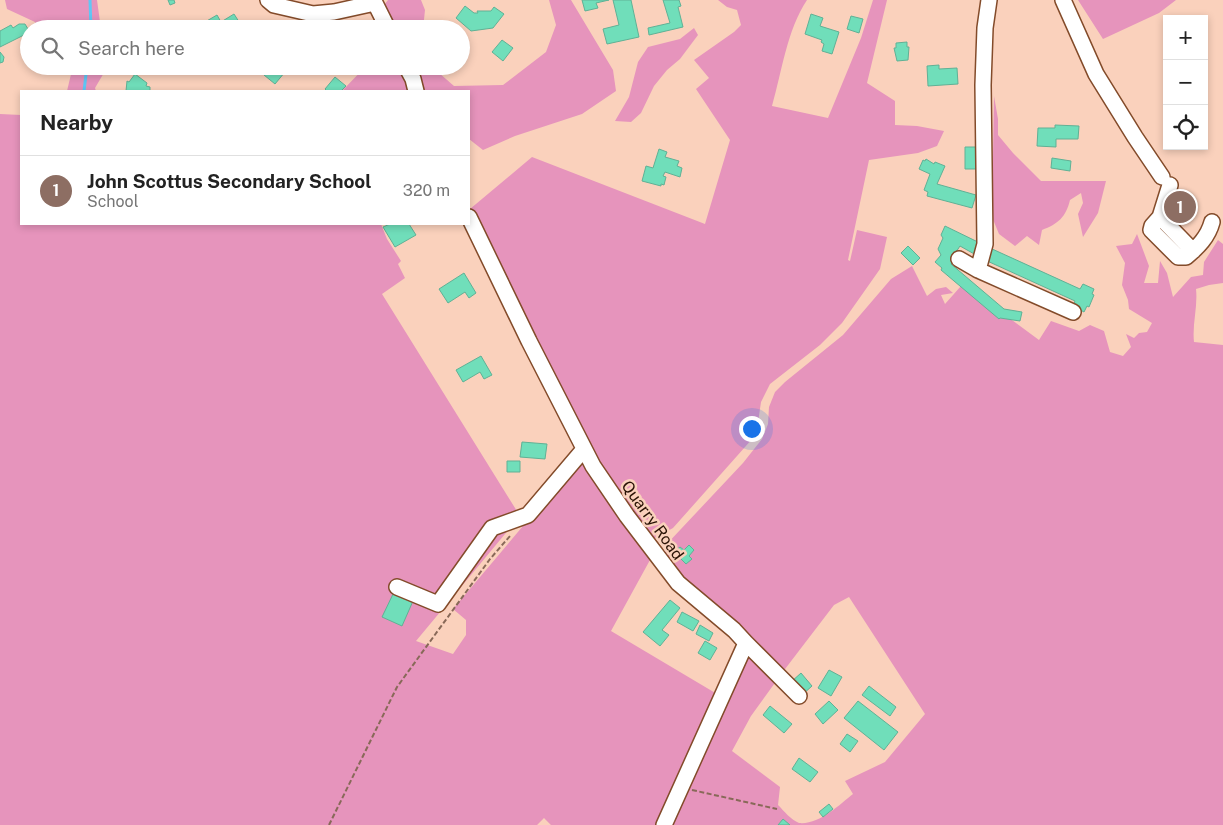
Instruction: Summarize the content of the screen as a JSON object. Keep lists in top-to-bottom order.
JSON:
{
  "streets": {
    "street": ["Quarry Road"]
  },
  "page": {
    "map_buttons": ["+", "−"],
    "search": "Search here",
    "heading": "Nearby",
    "list": [
      {
        "mark": "1",
        "name": "John Scottus Secondary School",
        "note": "School",
        "value": "320 m"
      }
    ],
    "pins": "1"
  }
}
